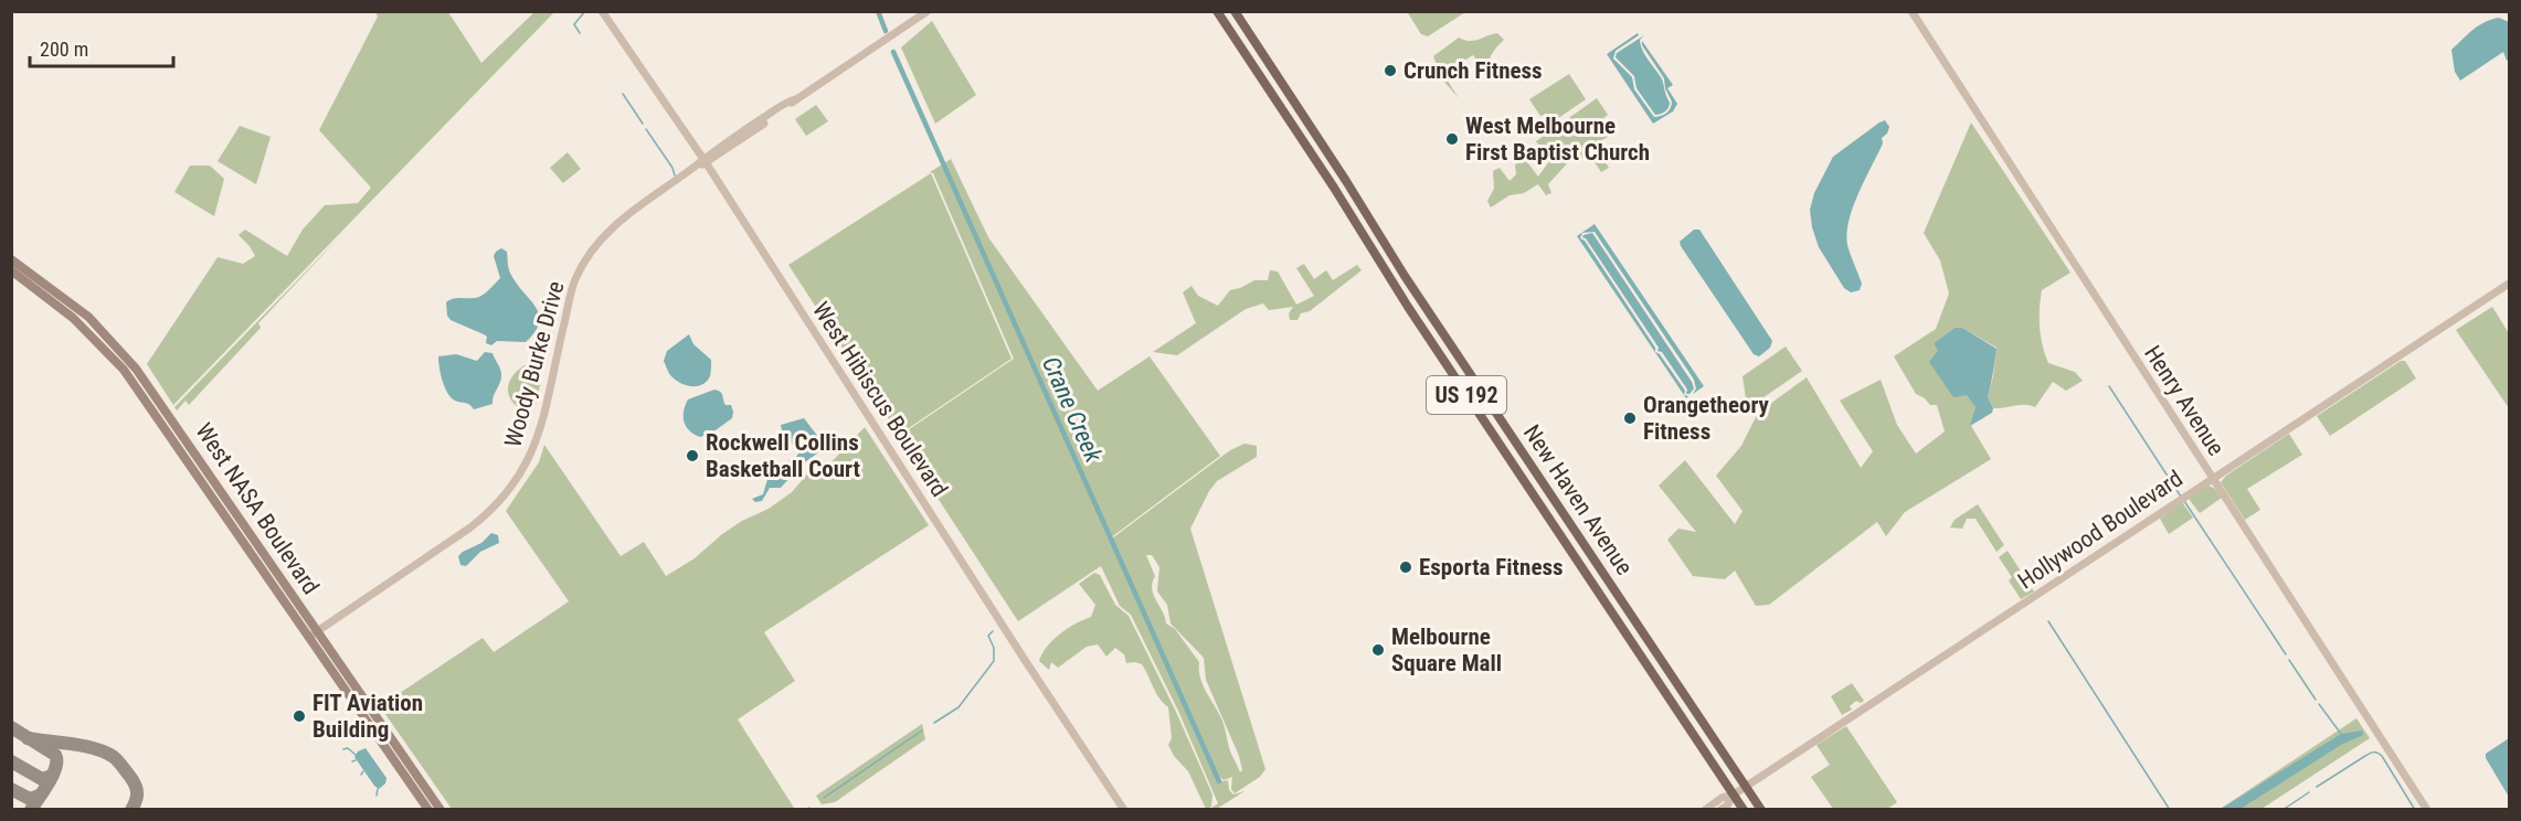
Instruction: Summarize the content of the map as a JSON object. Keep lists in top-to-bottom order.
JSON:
{
  "streets": {
    "main road": ["US 192", "New Haven Avenue", "West NASA Boulevard"],
    "street": [
      "Woody Burke Drive",
      "West Hibiscus Boulevard",
      "Henry Avenue",
      "Hollywood Boulevard"
    ]
  },
  "crossings": [
    ["Woody Burke Drive", "West Hibiscus Boulevard"],
    ["Woody Burke Drive", "West NASA Boulevard"],
    ["Henry Avenue", "Hollywood Boulevard"],
    ["New Haven Avenue", "Hollywood Boulevard"]
  ],
  "water": ["Crane Creek"],
  "places": [
    "Crunch Fitness",
    "West Melbourne First Baptist Church",
    "Orangetheory Fitness",
    "Rockwell Collins Basketball Court",
    "Esporta Fitness",
    "Melbourne Square Mall",
    "FIT Aviation Building"
  ],
  "scale_bar": "200 m"
}
